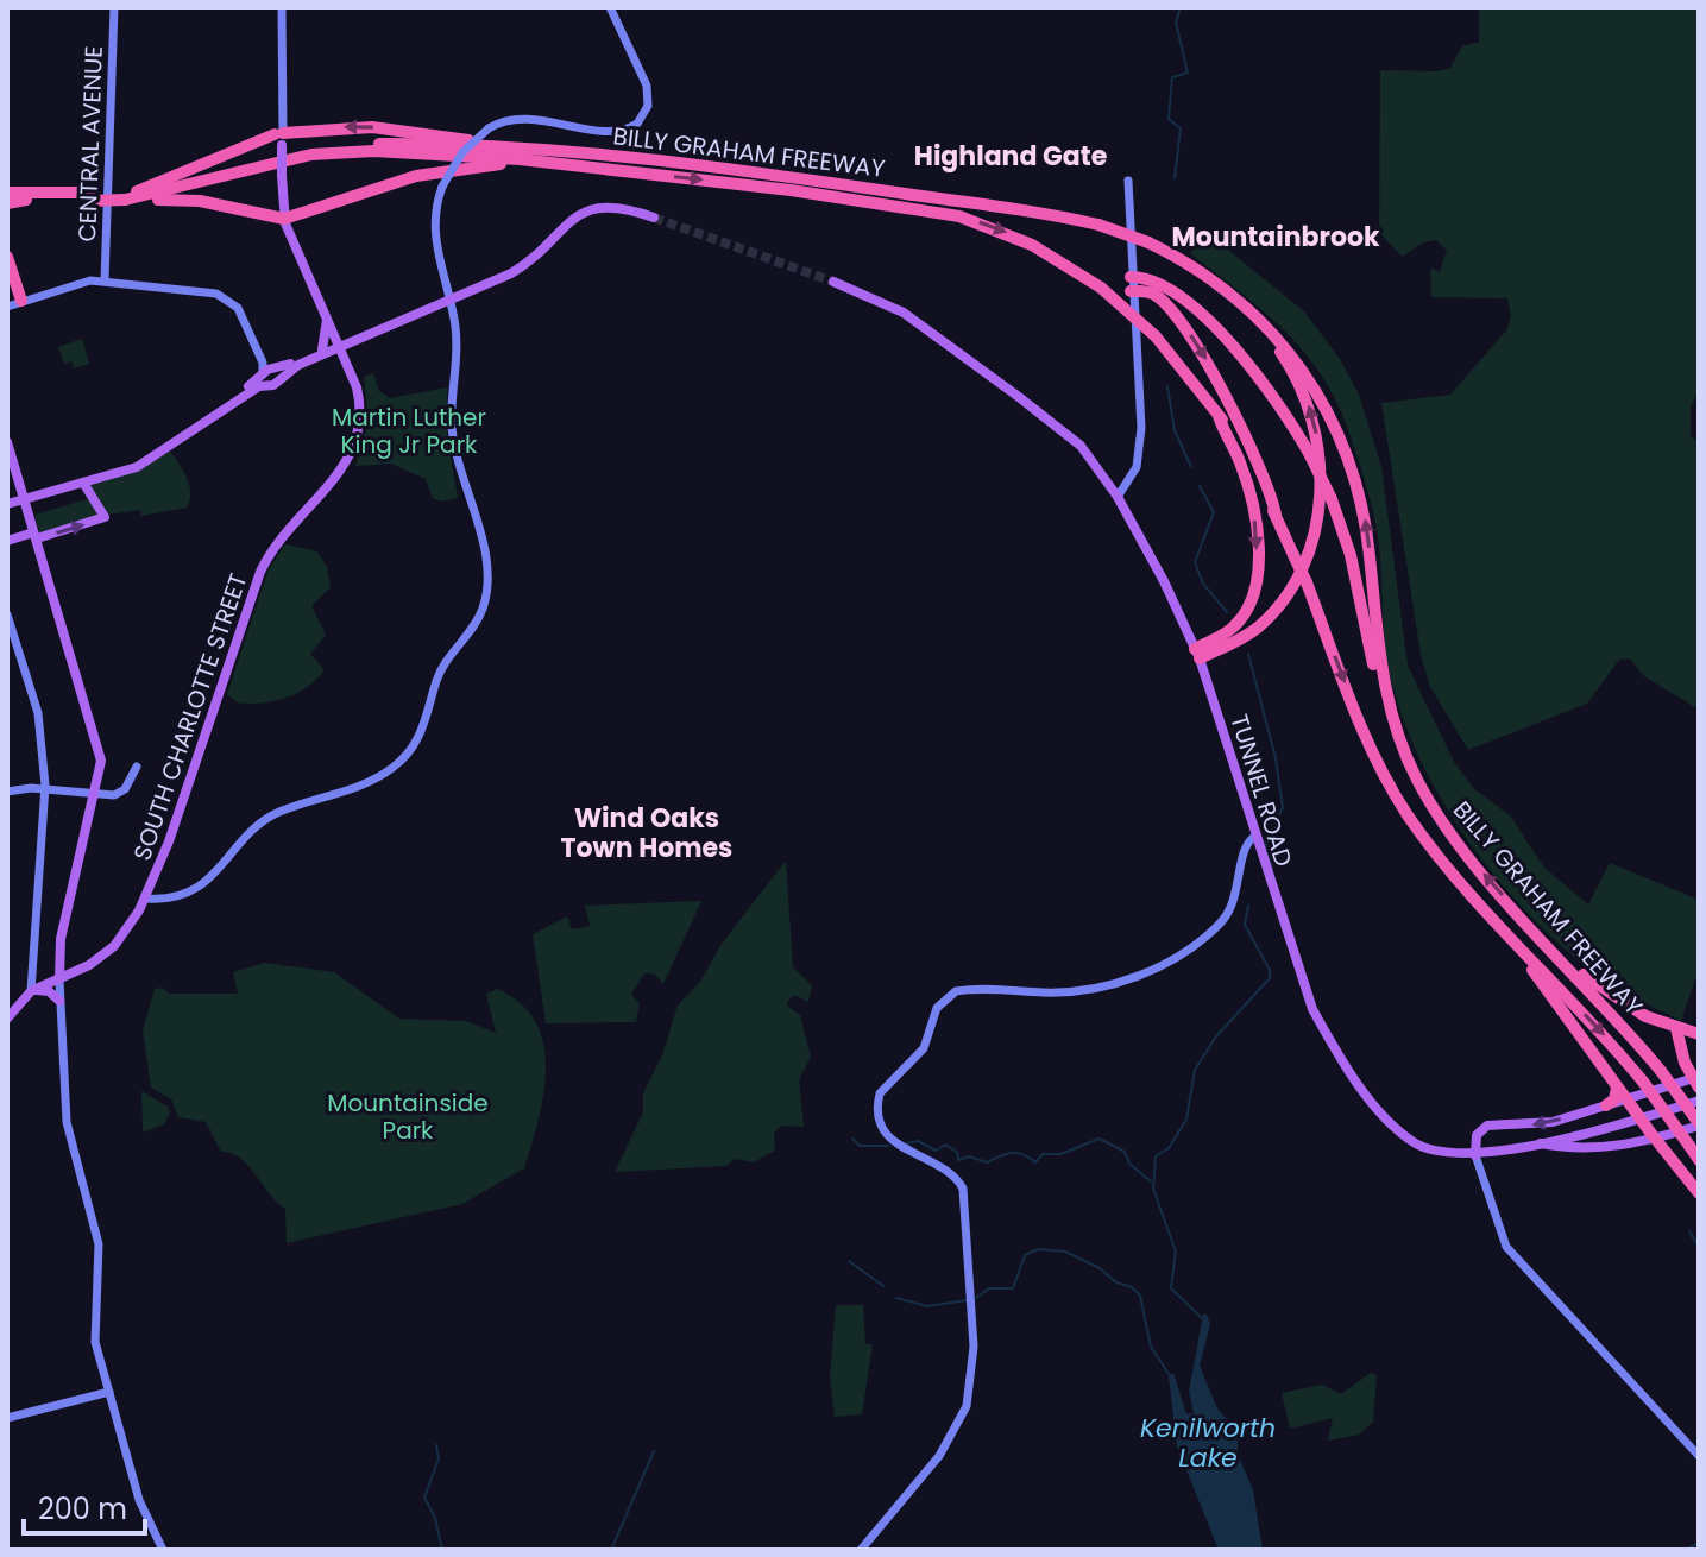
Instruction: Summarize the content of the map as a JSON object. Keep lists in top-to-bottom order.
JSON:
{
  "streets": {
    "highway": ["BILLY GRAHAM FREEWAY"],
    "main road": ["CENTRAL AVENUE", "SOUTH CHARLOTTE STREET", "TUNNEL ROAD"]
  },
  "districts": ["Highland Gate", "Mountainbrook", "Wind Oaks Town Homes"],
  "water": ["Kenilworth Lake"],
  "parks": ["Martin Luther King Jr Park", "Mountainside Park"],
  "scale_bar": "200 m"
}
